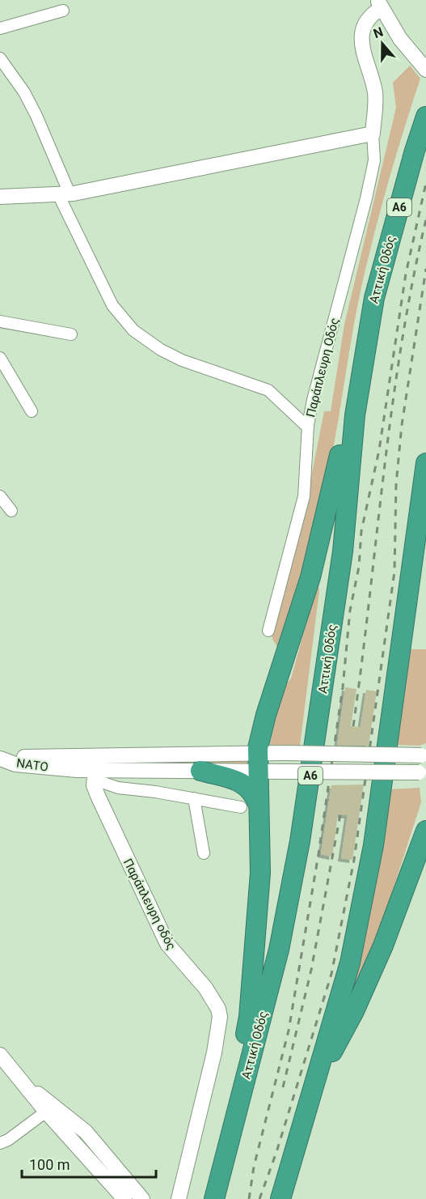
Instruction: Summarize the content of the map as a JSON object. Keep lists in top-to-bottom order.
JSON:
{
  "streets": {
    "highway": ["Α6", "Αττική Οδός"],
    "main road": ["ΝΑΤΟ", "Παράπλευρη οδός"],
    "street": ["Παράπλευρη Οδός"]
  },
  "crossings": [
    ["ΝΑΤΟ", "Παράπλευρη οδός"]
  ],
  "scale_bar": "100 m",
  "north": "top"
}
